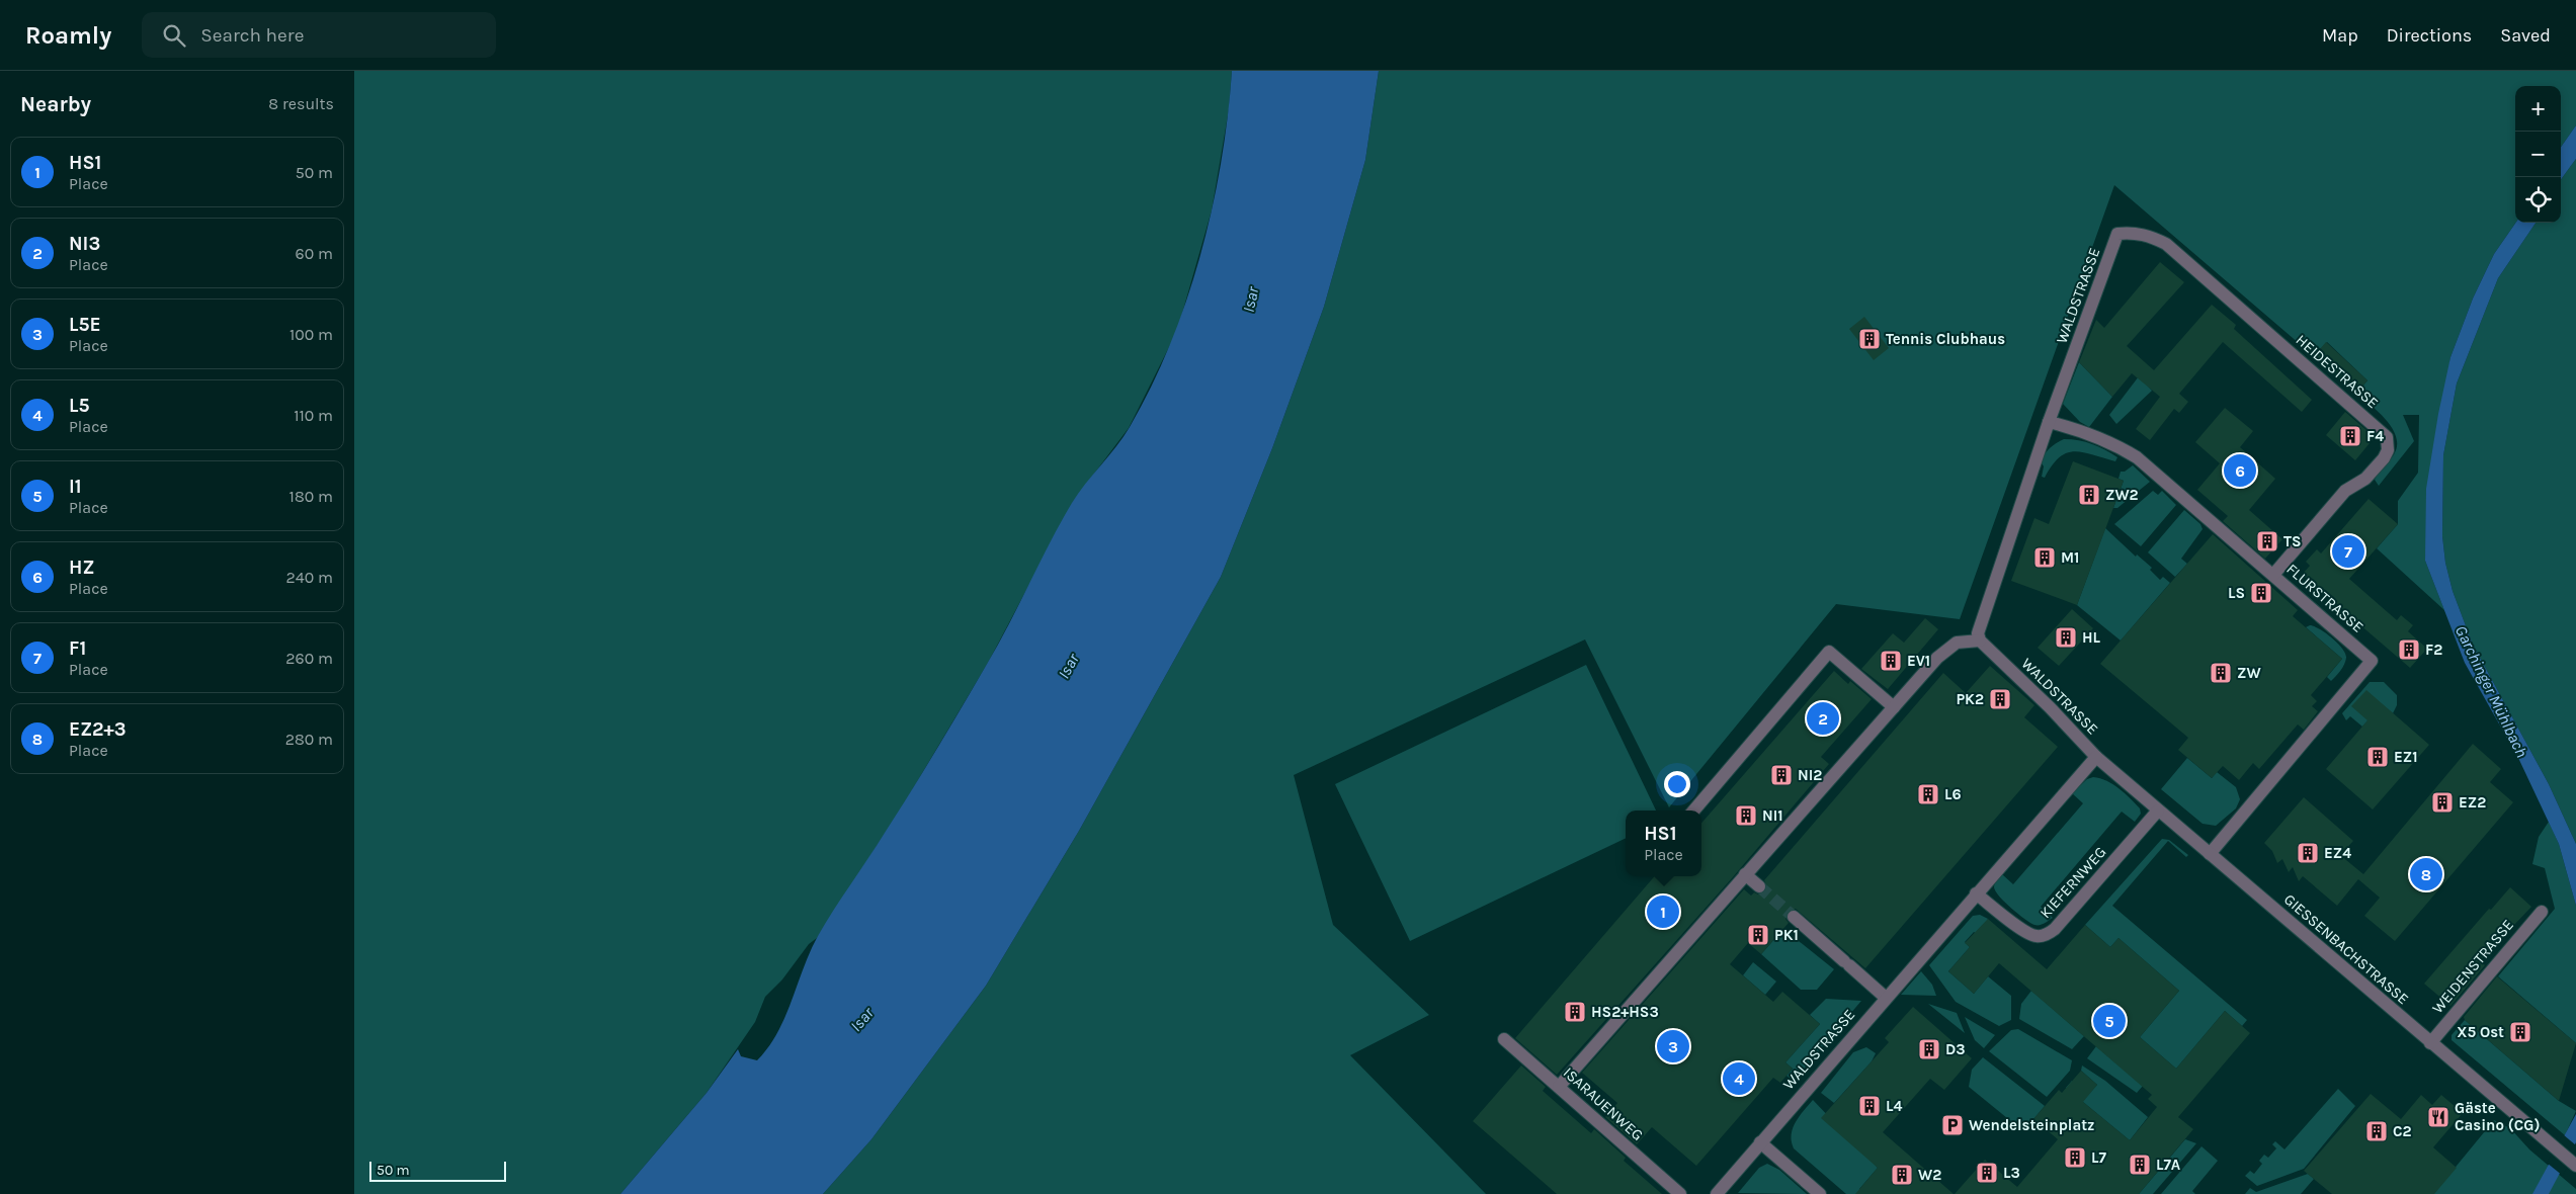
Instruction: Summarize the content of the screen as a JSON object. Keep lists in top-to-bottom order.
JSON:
{
  "streets": {
    "lane": [
      "WALDSTRASSE",
      "HEIDESTRASSE",
      "FLURSTRASSE",
      "KIEFERNWEG",
      "GIESSENBACHSTRASSE",
      "WEIDENSTRASSE",
      "ISARAUENWEG"
    ]
  },
  "crossings": [
    ["WALDSTRASSE", "HEIDESTRASSE"],
    ["WALDSTRASSE", "FLURSTRASSE"],
    ["WALDSTRASSE", "KIEFERNWEG"],
    ["WALDSTRASSE", "GIESSENBACHSTRASSE"],
    ["HEIDESTRASSE", "FLURSTRASSE"],
    ["FLURSTRASSE", "GIESSENBACHSTRASSE"],
    ["KIEFERNWEG", "GIESSENBACHSTRASSE"],
    ["GIESSENBACHSTRASSE", "WEIDENSTRASSE"]
  ],
  "water": ["Isar", "Garchinger Mühlbach"],
  "places": {
    "building": [
      "Tennis Clubhaus",
      "F4",
      "ZW2",
      "TS",
      "M1",
      "LS",
      "HL",
      "F2",
      "EV1",
      "ZW",
      "PK2",
      "EZ1",
      "NI2",
      "L6",
      "EZ2",
      "NI1",
      "EZ4",
      "PK1",
      "HS2+HS3",
      "X5 Ost",
      "D3",
      "L4",
      "C2",
      "L7",
      "L7A",
      "L3",
      "W2"
    ],
    "restaurant": ["Gäste Casino (CG)"],
    "parking": ["Wendelsteinplatz"]
  },
  "scale_bar": "50 m",
  "page": {
    "header": "Roamly",
    "search": "Search here",
    "nav": ["Map", "Directions", "Saved"],
    "heading": ["Nearby", "8 results"],
    "map_buttons": ["+", "−"],
    "list": [
      {
        "mark": "1",
        "name": "HS1",
        "note": "Place",
        "value": "50 m"
      },
      {
        "mark": "2",
        "name": "NI3",
        "note": "Place",
        "value": "60 m"
      },
      {
        "mark": "3",
        "name": "L5E",
        "note": "Place",
        "value": "100 m"
      },
      {
        "mark": "4",
        "name": "L5",
        "note": "Place",
        "value": "110 m"
      },
      {
        "mark": "5",
        "name": "I1",
        "note": "Place",
        "value": "180 m"
      },
      {
        "mark": "6",
        "name": "HZ",
        "note": "Place",
        "value": "240 m"
      },
      {
        "mark": "7",
        "name": "F1",
        "note": "Place",
        "value": "260 m"
      },
      {
        "mark": "8",
        "name": "EZ2+3",
        "note": "Place",
        "value": "280 m"
      }
    ],
    "pins": [
      "6",
      "7",
      "2",
      "8",
      "1",
      "5",
      "3",
      "4"
    ],
    "popup": ["HS1", "Place"],
    "scale": "50 m"
  }
}
